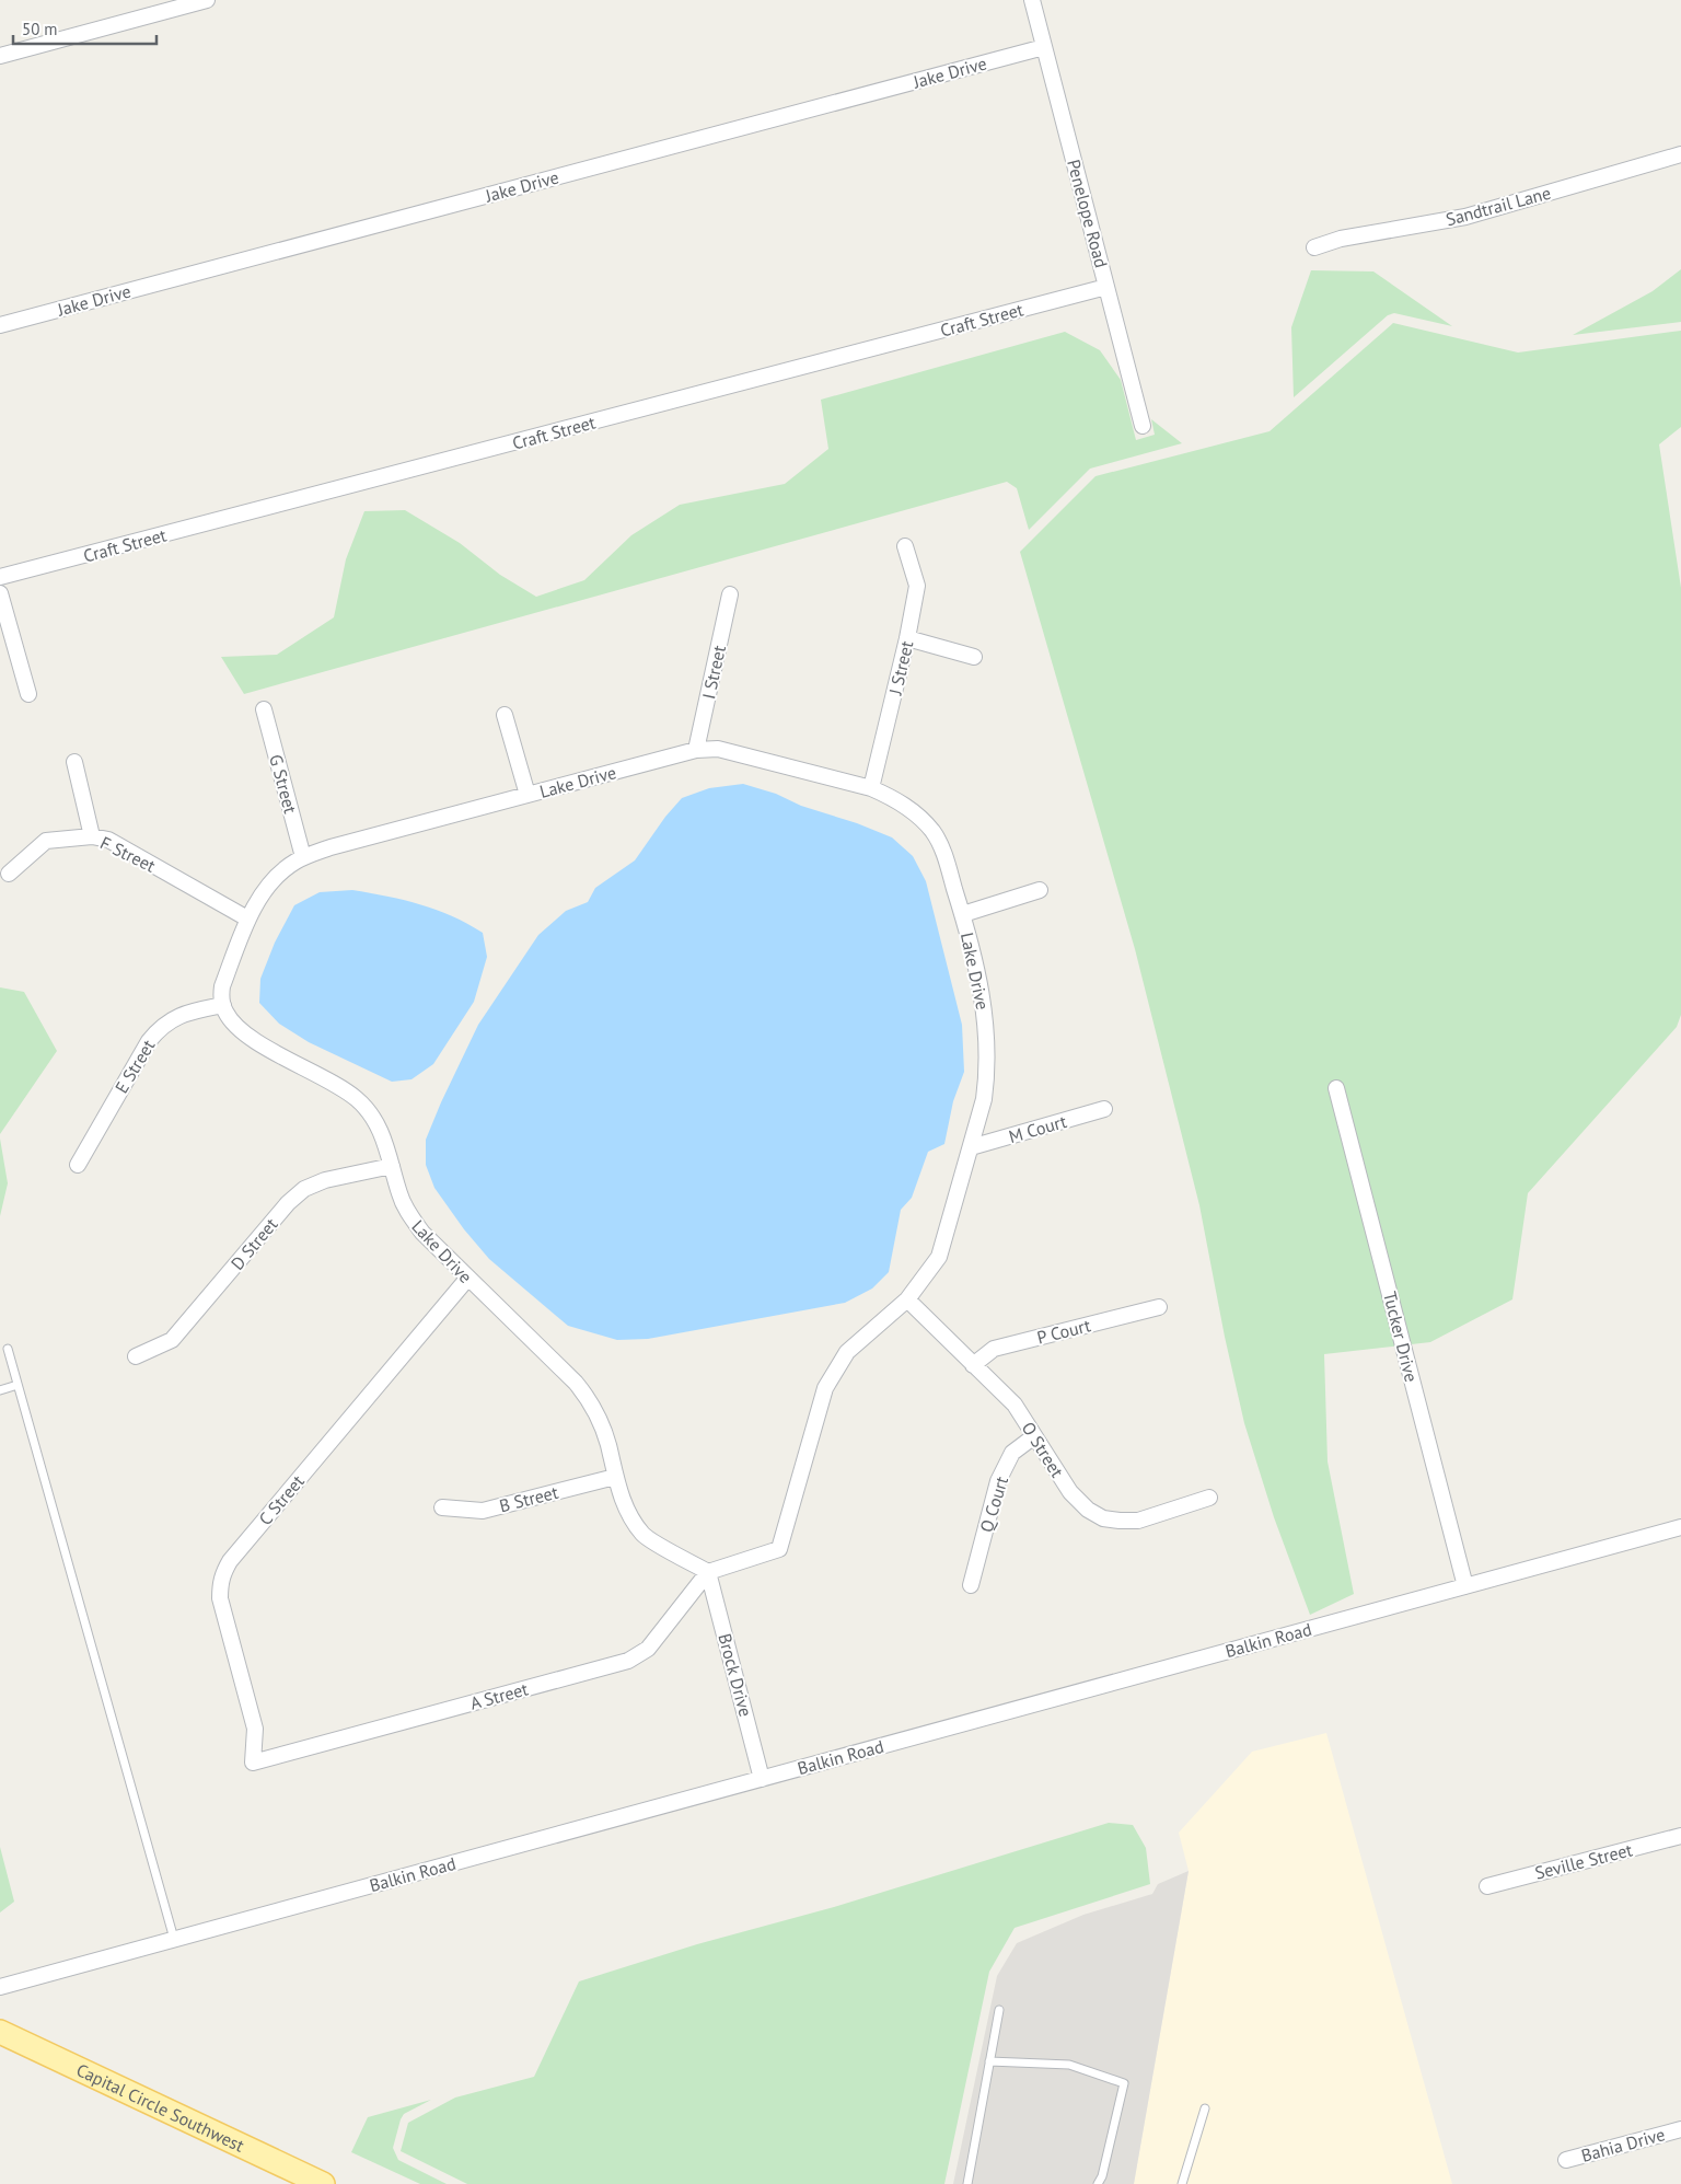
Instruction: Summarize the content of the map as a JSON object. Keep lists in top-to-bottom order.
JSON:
{
  "streets": {
    "main road": ["Capital Circle Southwest"],
    "street": [
      "Jake Drive",
      "Sandtrail Lane",
      "Penelope Road",
      "Craft Street",
      "J Street",
      "I Street",
      "Lake Drive",
      "G Street",
      "F Street",
      "E Street",
      "M Court",
      "D Street",
      "P Court",
      "Tucker Drive",
      "O Street",
      "B Street",
      "C Street",
      "Q Court",
      "Balkin Road",
      "Brock Drive",
      "A Street",
      "Seville Street",
      "Bahia Drive"
    ]
  },
  "crossings": [
    ["Jake Drive", "Penelope Road"],
    ["Penelope Road", "Craft Street"],
    ["J Street", "Lake Drive"],
    ["I Street", "Lake Drive"],
    ["Lake Drive", "G Street"],
    ["Lake Drive", "F Street"],
    ["Lake Drive", "E Street"],
    ["Lake Drive", "M Court"],
    ["Lake Drive", "D Street"],
    ["Lake Drive", "O Street"],
    ["Lake Drive", "B Street"],
    ["Lake Drive", "C Street"],
    ["Lake Drive", "Brock Drive"],
    ["Lake Drive", "A Street"],
    ["P Court", "O Street"],
    ["Tucker Drive", "Balkin Road"],
    ["O Street", "Q Court"],
    ["C Street", "A Street"],
    ["Balkin Road", "Brock Drive"],
    ["Brock Drive", "A Street"]
  ],
  "scale_bar": "50 m"
}
